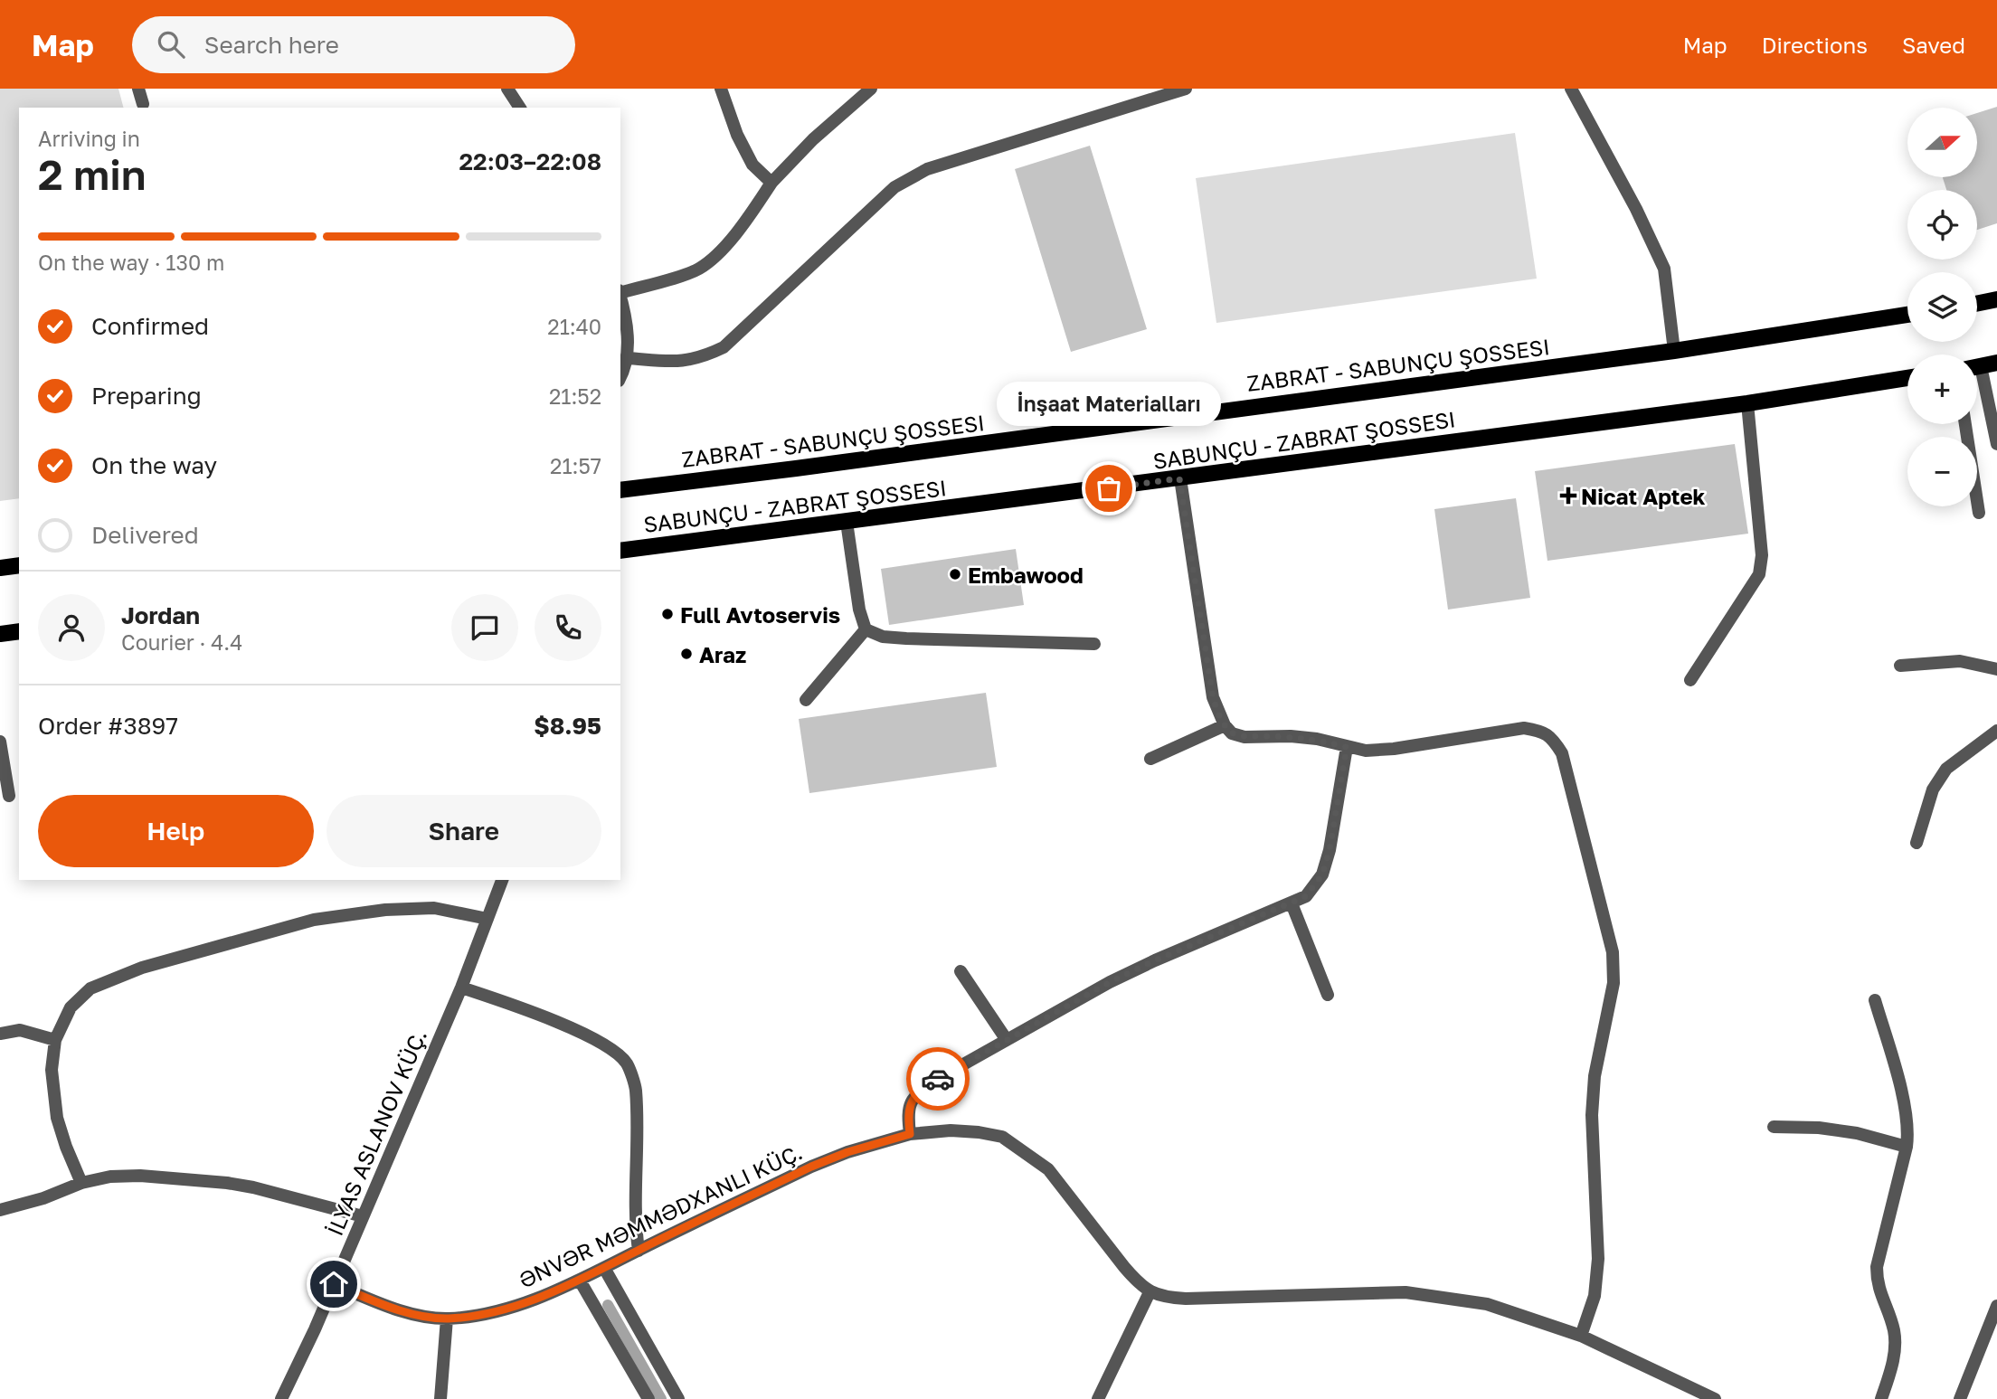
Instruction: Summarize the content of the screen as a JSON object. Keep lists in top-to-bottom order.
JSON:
{
  "streets": {
    "main road": ["ZABRAT - SABUNÇU ŞOSSESI", "SABUNÇU - ZABRAT ŞOSSESI"],
    "street": ["İLYAS ASLANOV KÜÇ."]
  },
  "places": {
    "other": [
      "İnşaat Materialları",
      "Embawood",
      "Full Avtoservis",
      "Araz"
    ],
    "health": ["Nicat Aptek"]
  },
  "north": "right",
  "page": {
    "header": "Map",
    "search": "Search here",
    "nav": ["Map", "Directions", "Saved"],
    "map_buttons": ["+", "−"],
    "heading": ["2 min", "Arriving in", "22:03–22:08"],
    "panel": [
      "Jordan",
      "Courier · 4.4",
      "Order #3897",
      "$8.95"
    ],
    "bar": "On the way · 130 m",
    "list": [
      ["Confirmed", "21:40"],
      ["Preparing", "21:52"],
      ["On the way", "21:57"],
      "Delivered"
    ],
    "bubble": "İnşaat Materialları",
    "buttons": ["Help", "Share"]
  }
}
